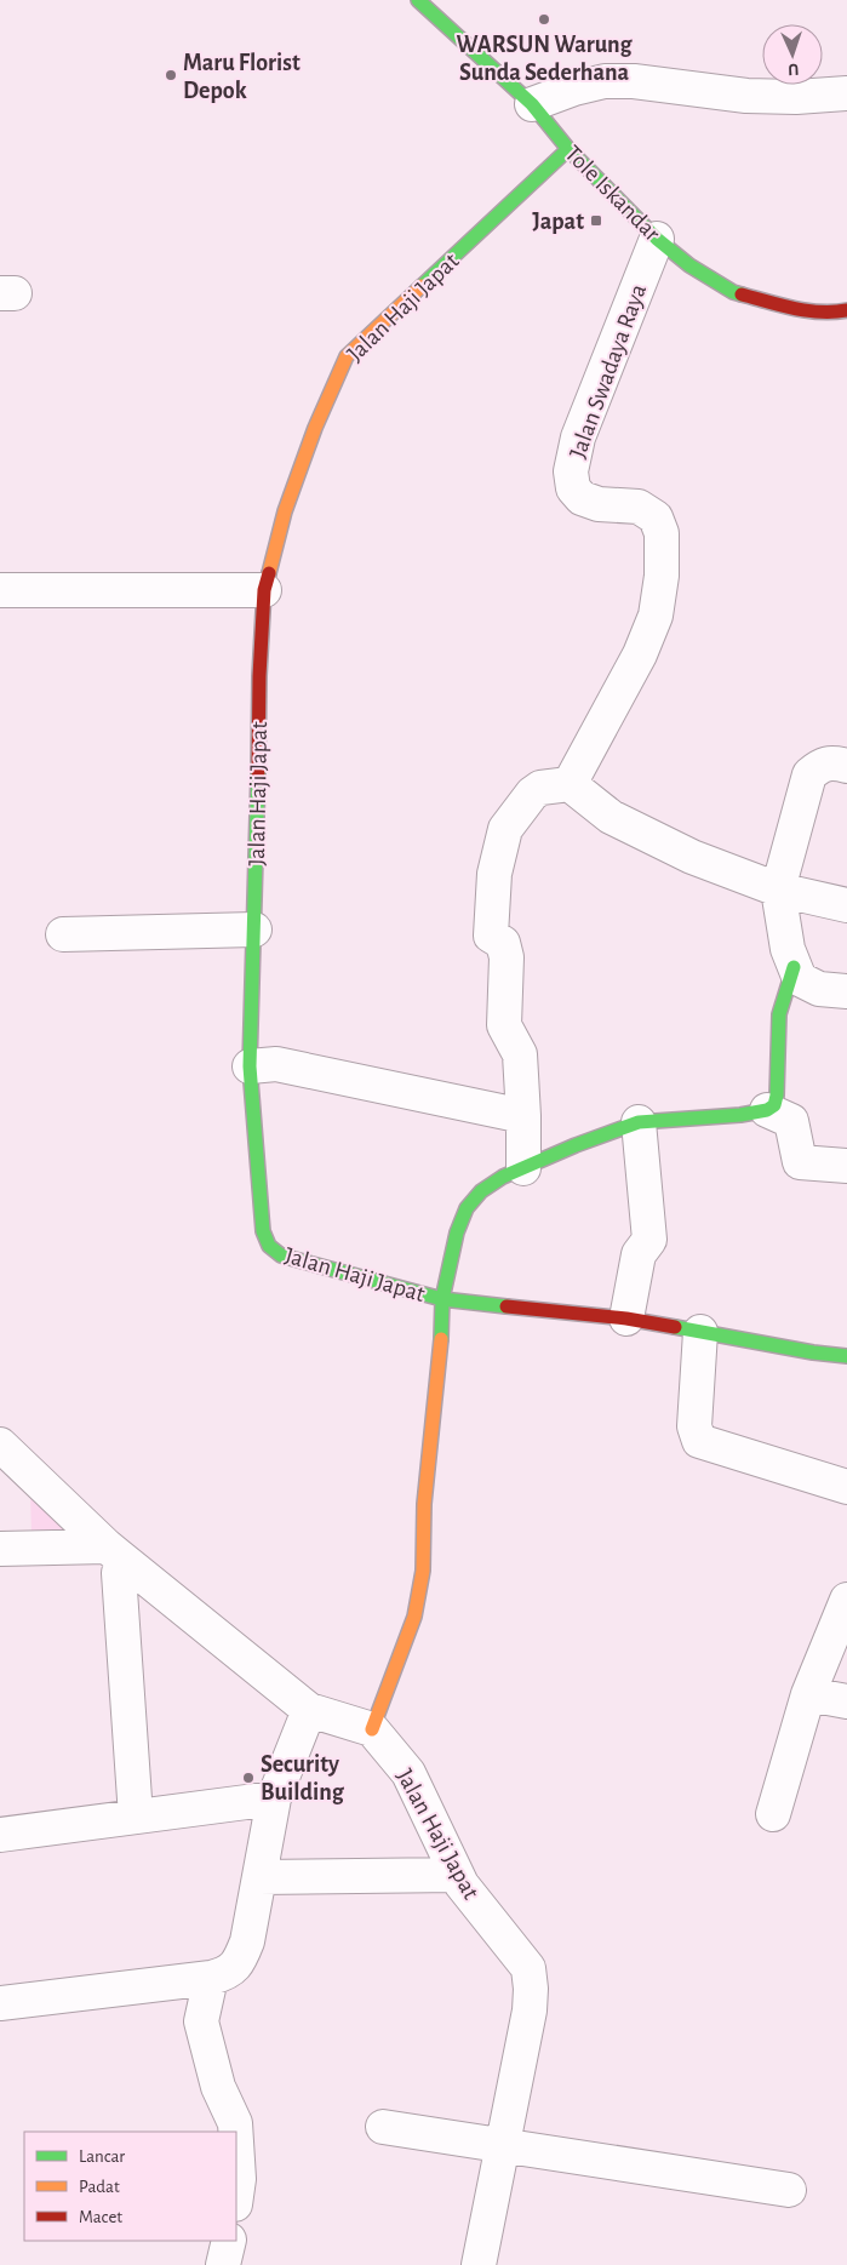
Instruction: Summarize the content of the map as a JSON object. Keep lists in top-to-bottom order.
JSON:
{
  "streets": {
    "street": ["Tole Iskandar", "Jalan Haji Japat", "Jalan Swadaya Raya"]
  },
  "crossings": [
    ["Tole Iskandar", "Jalan Haji Japat"],
    ["Tole Iskandar", "Jalan Swadaya Raya"]
  ],
  "places": {
    "other": ["WARSUN Warung Sunda Sederhana", "Maru Florist Depok", "Security Building"],
    "transit": ["Japat"]
  },
  "legend": ["Lancar", "Padat", "Macet"],
  "north": "bottom"
}
